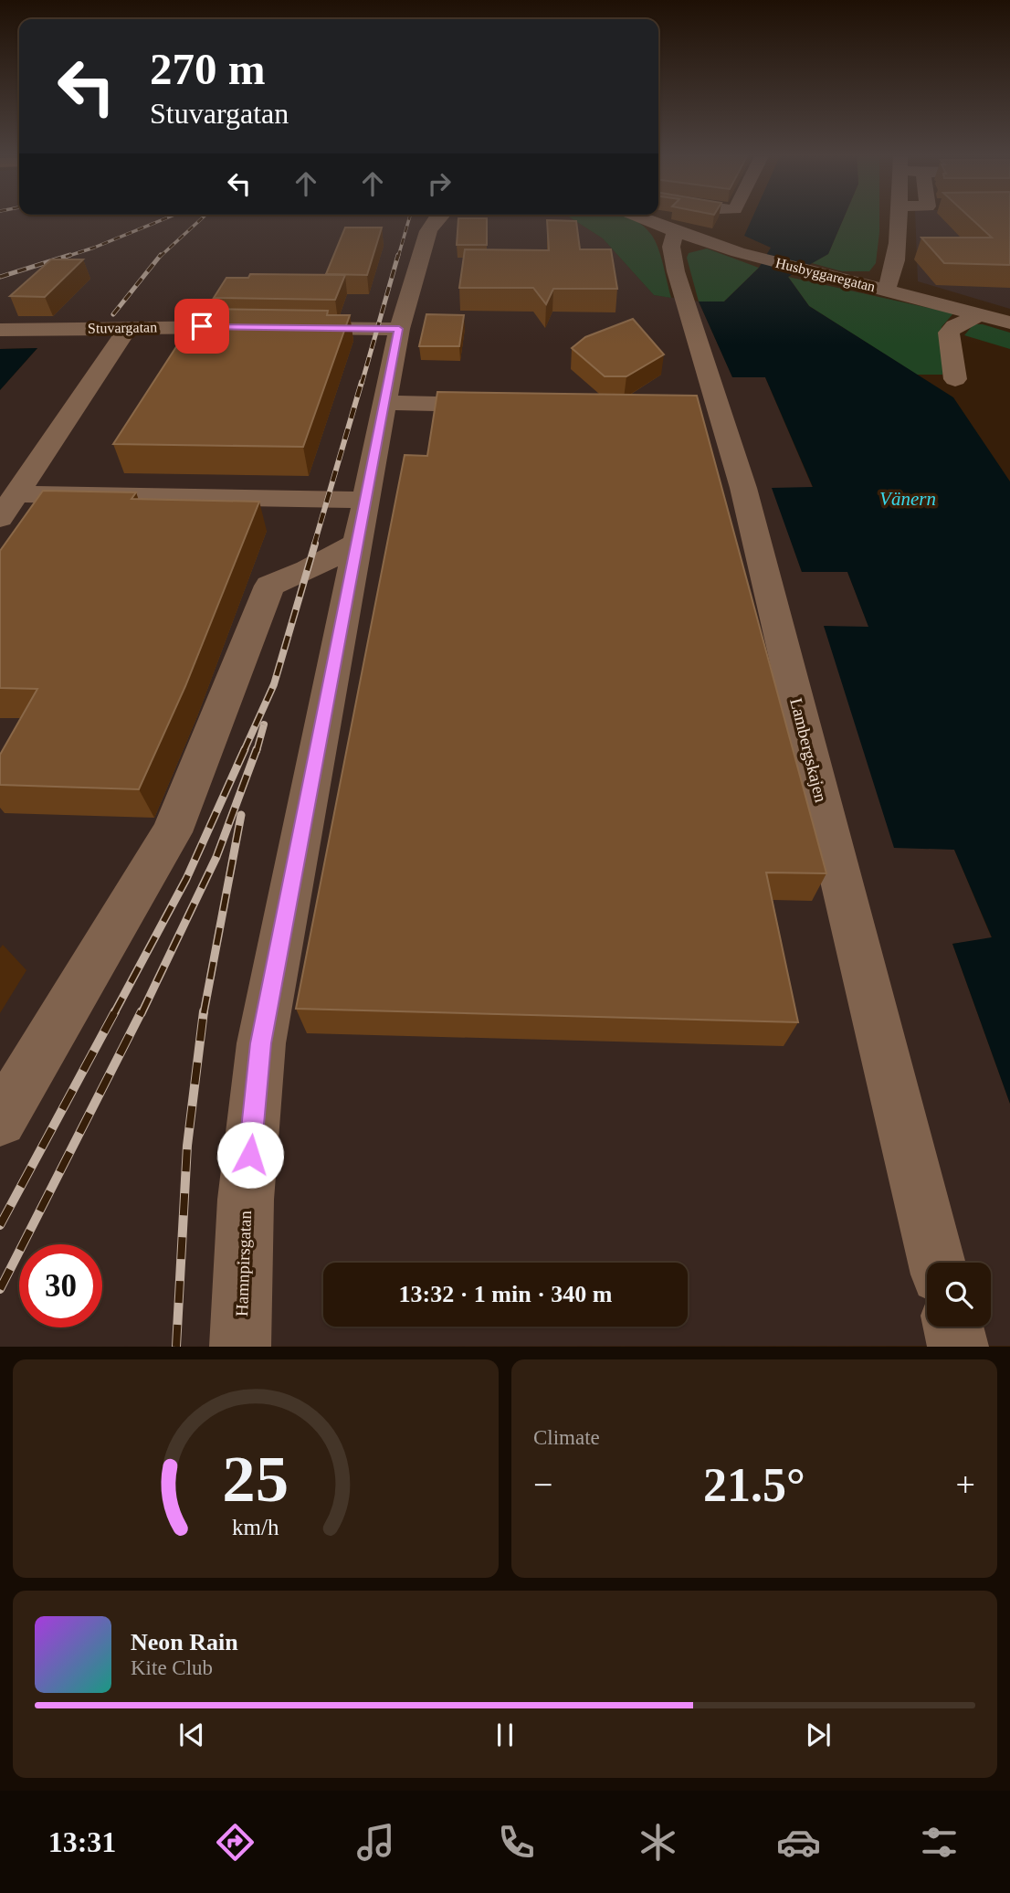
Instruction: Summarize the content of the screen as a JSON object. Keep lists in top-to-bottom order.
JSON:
{
  "streets": {
    "street": [
      "Husbyggaregatan",
      "Stuvargatan",
      "Lambergskajen",
      "Hamnpirsgatan"
    ]
  },
  "crossings": [
    ["Husbyggaregatan", "Lambergskajen"]
  ],
  "water": ["Vänern"],
  "page": {
    "turn": ["270 m", "Stuvargatan"],
    "limit": "30",
    "trip": "13:32 · 1 min · 340 m",
    "tile": "Climate",
    "heat": ["−", "21.5°", "+"],
    "song": ["Neon Rain", "Kite Club"],
    "tabs": "13:31",
    "gauge": ["25", "km/h"]
  }
}
